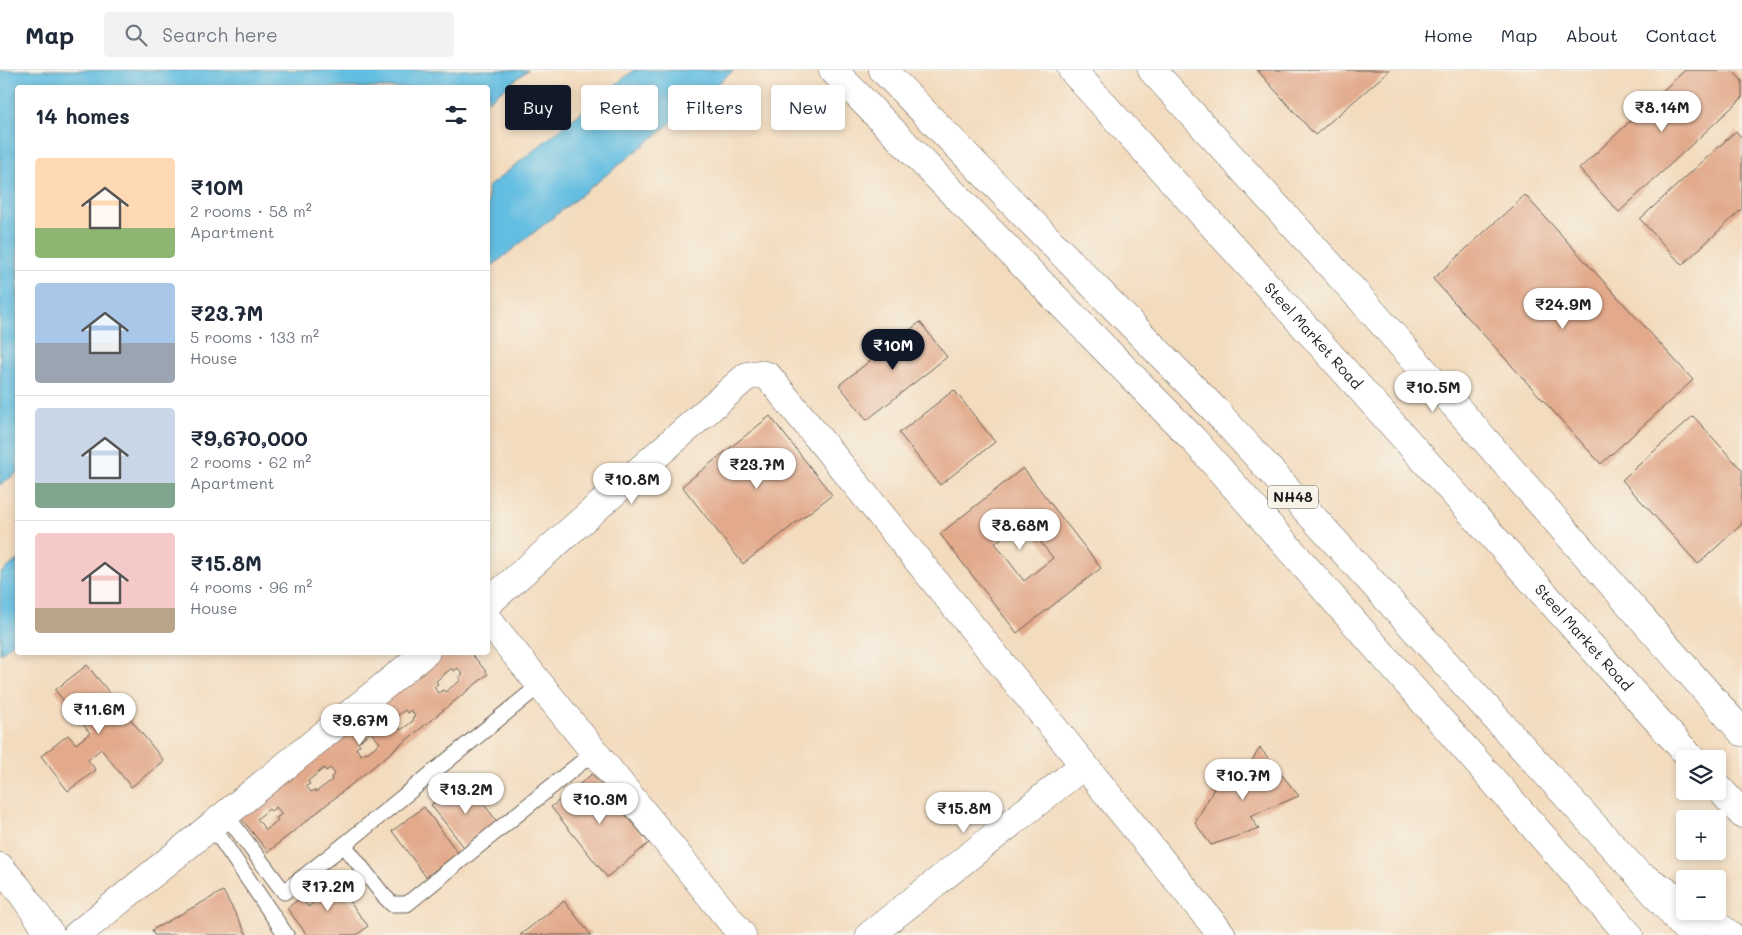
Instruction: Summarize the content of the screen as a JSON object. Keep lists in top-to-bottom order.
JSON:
{
  "streets": {
    "main road": ["Steel Market Road", "NH48"]
  },
  "page": {
    "header": "Map",
    "search": "Search here",
    "nav": [
      "Home",
      "Map",
      "About",
      "Contact"
    ],
    "chip": [
      "Buy",
      "Rent",
      "Filters",
      "New"
    ],
    "heading": "14 homes",
    "price": [
      "₹8.14M",
      "₹24.9M",
      "₹10M",
      "₹10.5M",
      "₹23.7M",
      "₹10.8M",
      "₹8.68M",
      "₹11.6M",
      "₹9.67M",
      "₹10.7M",
      "₹13.2M",
      "₹10.3M",
      "₹15.8M",
      "₹17.2M"
    ],
    "list": [
      {
        "name": "₹10M",
        "note": "2 rooms · 58 m² · Apartment"
      },
      {
        "name": "₹23.7M",
        "note": "5 rooms · 133 m² · House"
      },
      {
        "name": "₹9,670,000",
        "note": "2 rooms · 62 m² · Apartment"
      },
      {
        "name": "₹15.8M",
        "note": "4 rooms · 96 m² · House"
      }
    ],
    "map_buttons": ["+", "−"]
  }
}
